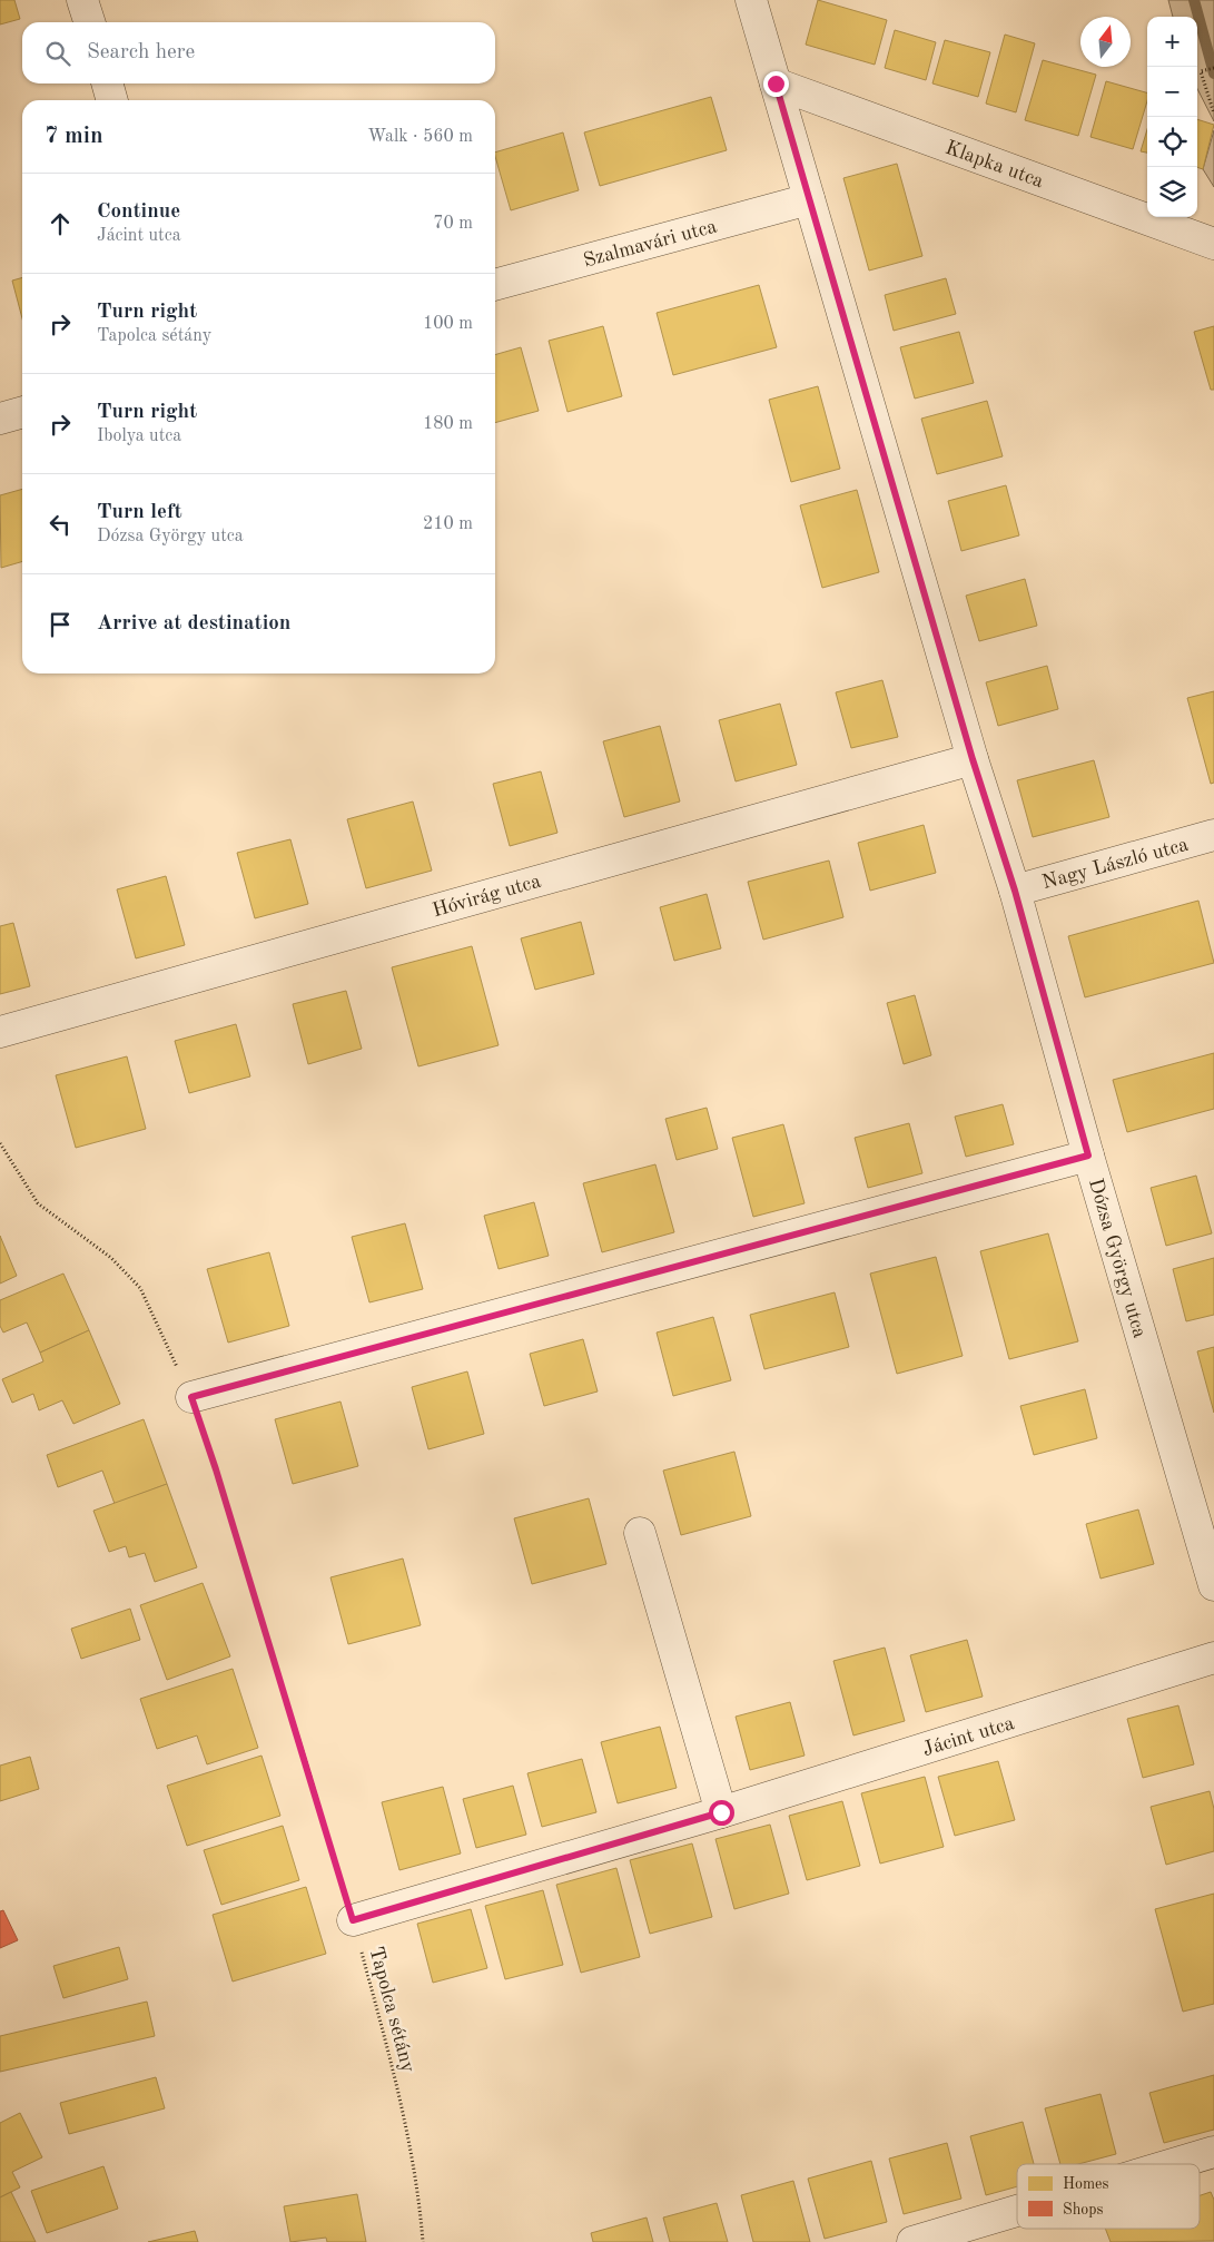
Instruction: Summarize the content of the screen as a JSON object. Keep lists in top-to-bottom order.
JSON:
{
  "streets": {
    "street": [
      "Klapka utca",
      "Szalmavári utca",
      "Nagy László utca",
      "Hóvirág utca",
      "Dózsa György utca",
      "Jácint utca"
    ],
    "path": ["Tapolca sétány"]
  },
  "crossings": [
    ["Klapka utca", "Dózsa György utca"],
    ["Szalmavári utca", "Dózsa György utca"],
    ["Nagy László utca", "Dózsa György utca"],
    ["Hóvirág utca", "Dózsa György utca"],
    ["Jácint utca", "Tapolca sétány"]
  ],
  "legend": ["Homes", "Shops"],
  "north": "top",
  "page": {
    "map_buttons": ["+", "−"],
    "search": "Search here",
    "heading": ["7 min", "Walk · 560 m"],
    "list": [
      ["Continue", "Jácint utca", "70 m"],
      ["Turn right", "Tapolca sétány", "100 m"],
      ["Turn right", "Ibolya utca", "180 m"],
      ["Turn left", "Dózsa György utca", "210 m"],
      "Arrive at destination"
    ]
  }
}
